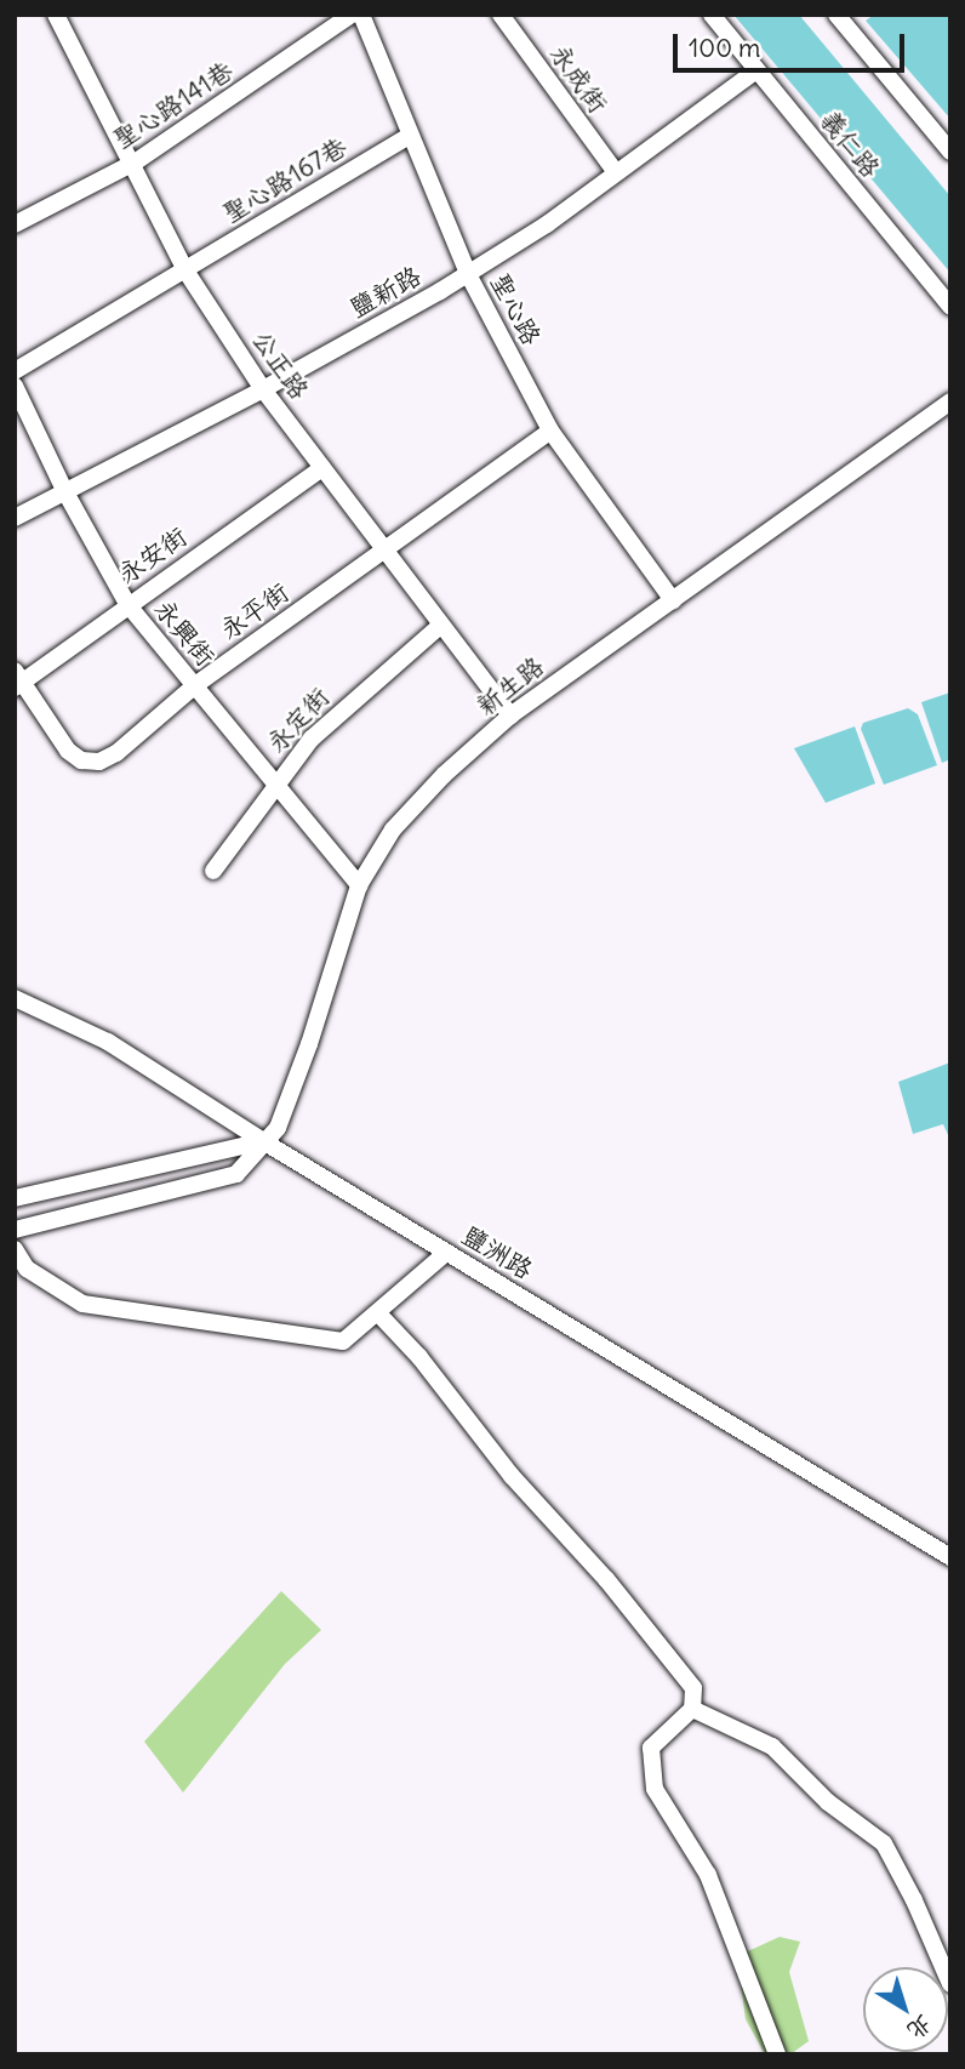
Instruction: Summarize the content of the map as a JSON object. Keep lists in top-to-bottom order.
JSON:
{
  "streets": {
    "street": [
      "永成街",
      "聖心路141巷",
      "義仁路",
      "聖心路167巷",
      "鹽新路",
      "聖心路",
      "公正路",
      "永安街",
      "永平街",
      "永興街",
      "新生路",
      "永定街",
      "鹽洲路"
    ]
  },
  "crossings": [
    ["永成街", "鹽新路"],
    ["聖心路141巷", "公正路"],
    ["義仁路", "鹽新路"],
    ["聖心路167巷", "聖心路"],
    ["聖心路167巷", "公正路"],
    ["鹽新路", "聖心路"],
    ["鹽新路", "公正路"],
    ["鹽新路", "永興街"],
    ["聖心路", "永平街"],
    ["聖心路", "新生路"],
    ["公正路", "永安街"],
    ["公正路", "永平街"],
    ["公正路", "新生路"],
    ["公正路", "永定街"],
    ["永安街", "永平街"],
    ["永安街", "永興街"],
    ["永平街", "永興街"],
    ["永興街", "新生路"],
    ["永興街", "永定街"],
    ["新生路", "鹽洲路"]
  ],
  "scale_bar": "100 m",
  "north": "bottom right"
}
